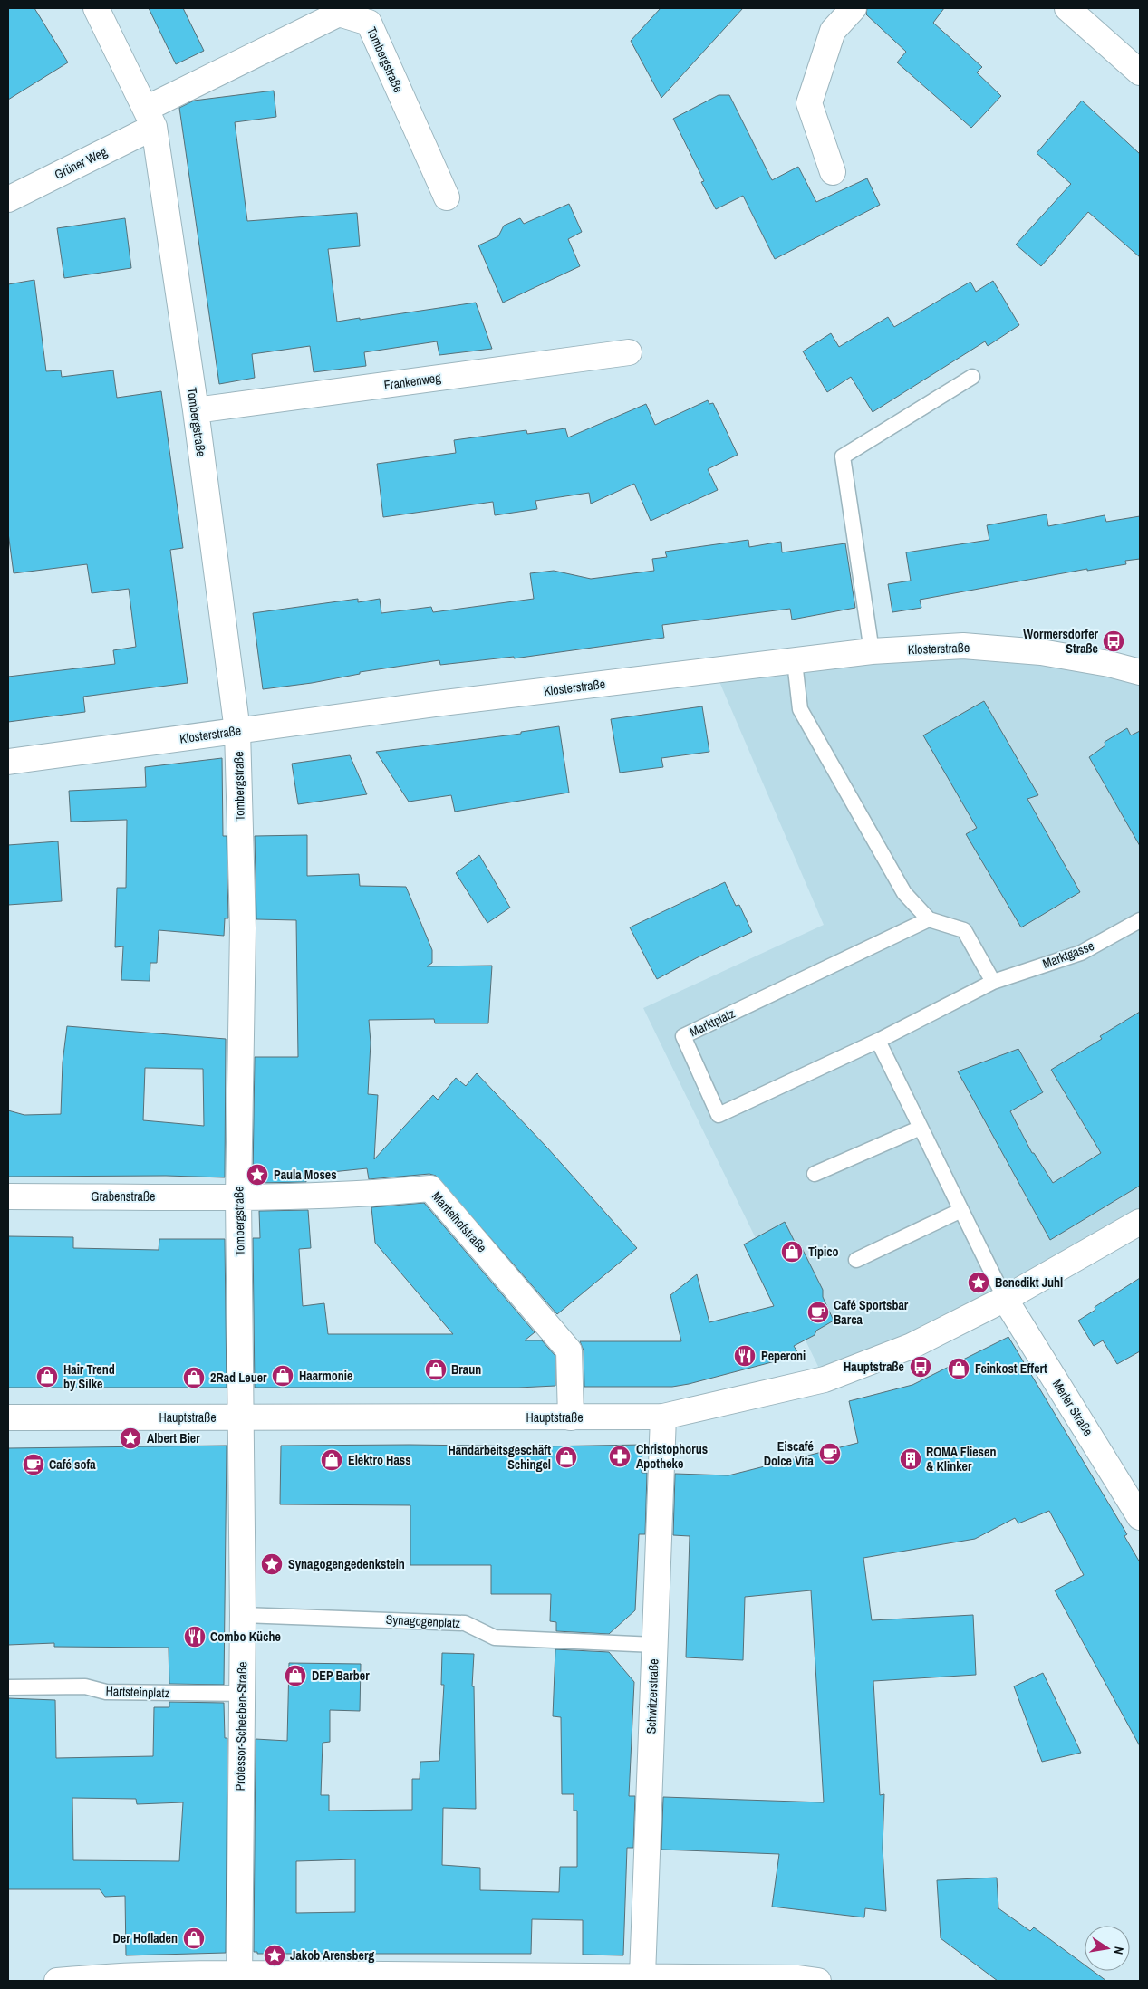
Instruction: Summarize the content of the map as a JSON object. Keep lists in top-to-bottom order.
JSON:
{
  "streets": {
    "street": [
      "Tombergstraße",
      "Grüner Weg",
      "Frankenweg",
      "Klosterstraße",
      "Grabenstraße",
      "Mantelhofstraße",
      "Merler Straße",
      "Hauptstraße",
      "Schwitzerstraße",
      "Professor-Scheeben-Straße"
    ],
    "lane": [
      "Marktgasse",
      "Marktplatz",
      "Synagogenplatz",
      "Hartsteinplatz"
    ]
  },
  "crossings": [
    ["Tombergstraße", "Grüner Weg"],
    ["Tombergstraße", "Frankenweg"],
    ["Tombergstraße", "Klosterstraße"],
    ["Tombergstraße", "Grabenstraße"],
    ["Tombergstraße", "Mantelhofstraße"],
    ["Tombergstraße", "Hauptstraße"],
    ["Tombergstraße", "Professor-Scheeben-Straße"],
    ["Marktgasse", "Marktplatz"],
    ["Grabenstraße", "Mantelhofstraße"],
    ["Mantelhofstraße", "Hauptstraße"],
    ["Merler Straße", "Hauptstraße"],
    ["Hauptstraße", "Schwitzerstraße"],
    ["Hauptstraße", "Professor-Scheeben-Straße"],
    ["Synagogenplatz", "Schwitzerstraße"],
    ["Synagogenplatz", "Professor-Scheeben-Straße"],
    ["Hartsteinplatz", "Professor-Scheeben-Straße"]
  ],
  "places": {
    "bus stop": ["Wormersdorfer Straße", "Hauptstraße"],
    "place": [
      "Paula Moses",
      "Benedikt Juhl",
      "Albert Bier",
      "Synagogengedenkstein",
      "Jakob Arensberg"
    ],
    "shop": [
      "Tipico",
      "Feinkost Effert",
      "Braun",
      "Haarmonie",
      "Hair Trend by Silke",
      "2Rad Leuer",
      "Handarbeitsgeschäft Schingel",
      "Elektro Hass",
      "DEP Barber",
      "Der Hofladen"
    ],
    "cafe": ["Café Sportsbar Barca", "Eiscafé Dolce Vita", "Café sofa"],
    "restaurant": ["Peperoni", "Combo Küche"],
    "pharmacy": ["Christophorus Apotheke"],
    "building": ["ROMA Fliesen & Klinker"]
  },
  "north": "right"
}
